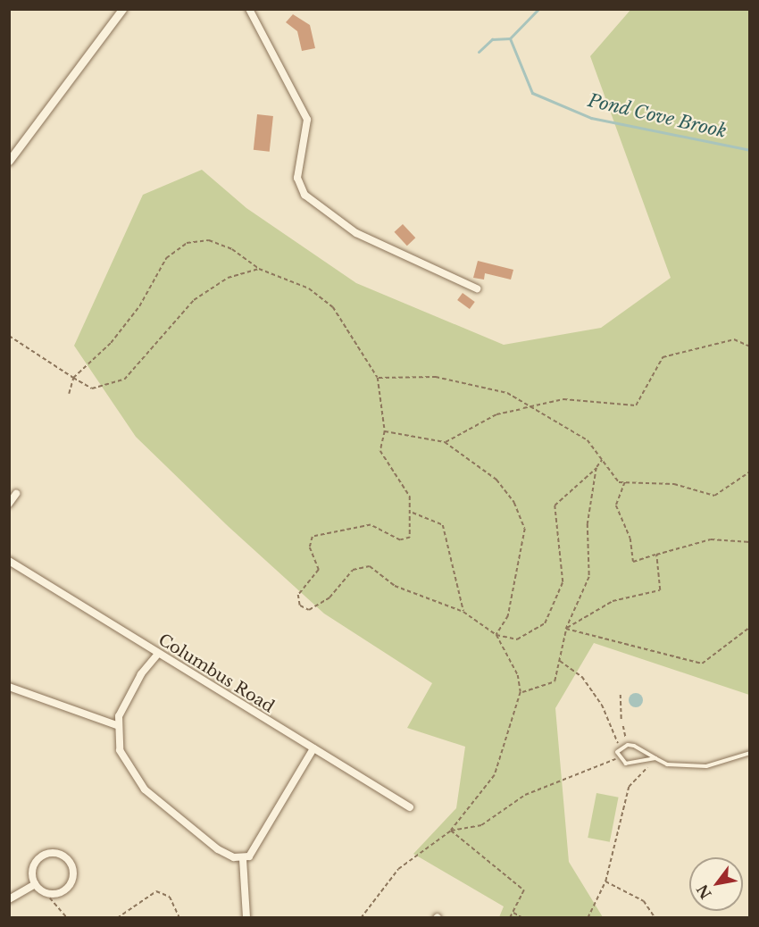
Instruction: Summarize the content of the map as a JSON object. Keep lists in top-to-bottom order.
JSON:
{
  "streets": {
    "street": ["Columbus Road"]
  },
  "water": ["Pond Cove Brook"],
  "north": "bottom left"
}
